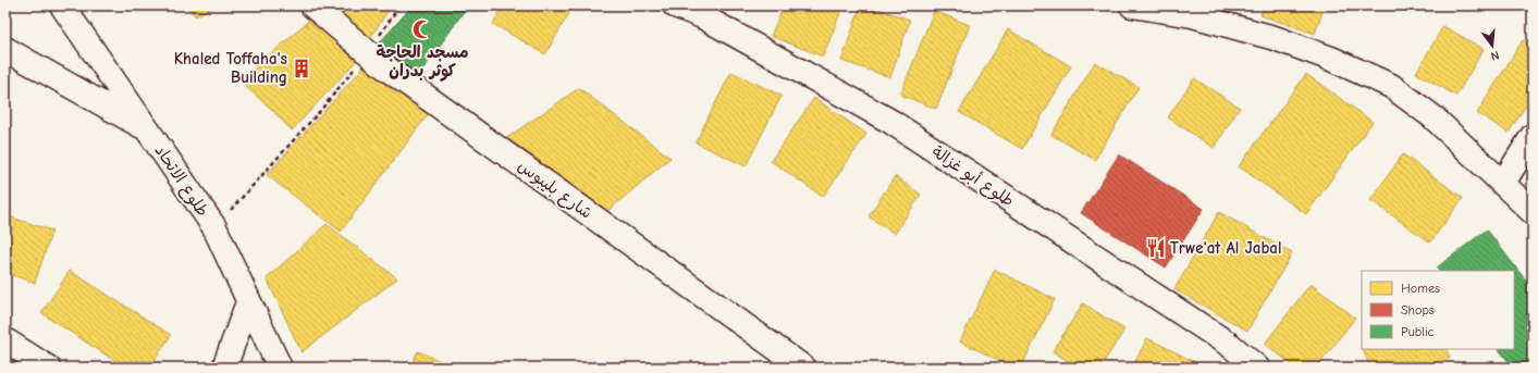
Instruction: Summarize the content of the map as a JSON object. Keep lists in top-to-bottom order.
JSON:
{
  "streets": {
    "street": ["طلوع أبو غزالة", "طلوع الاتحاد", "شارع بليبوس"]
  },
  "places": {
    "mosque": ["مسجد الحاجة كوثر بدران"],
    "building": ["Khaled Toffaha's Building"],
    "restaurant": ["Trwe'at Al Jabal"]
  },
  "legend": ["Homes", "Shops", "Public"],
  "north": "bottom"
}
